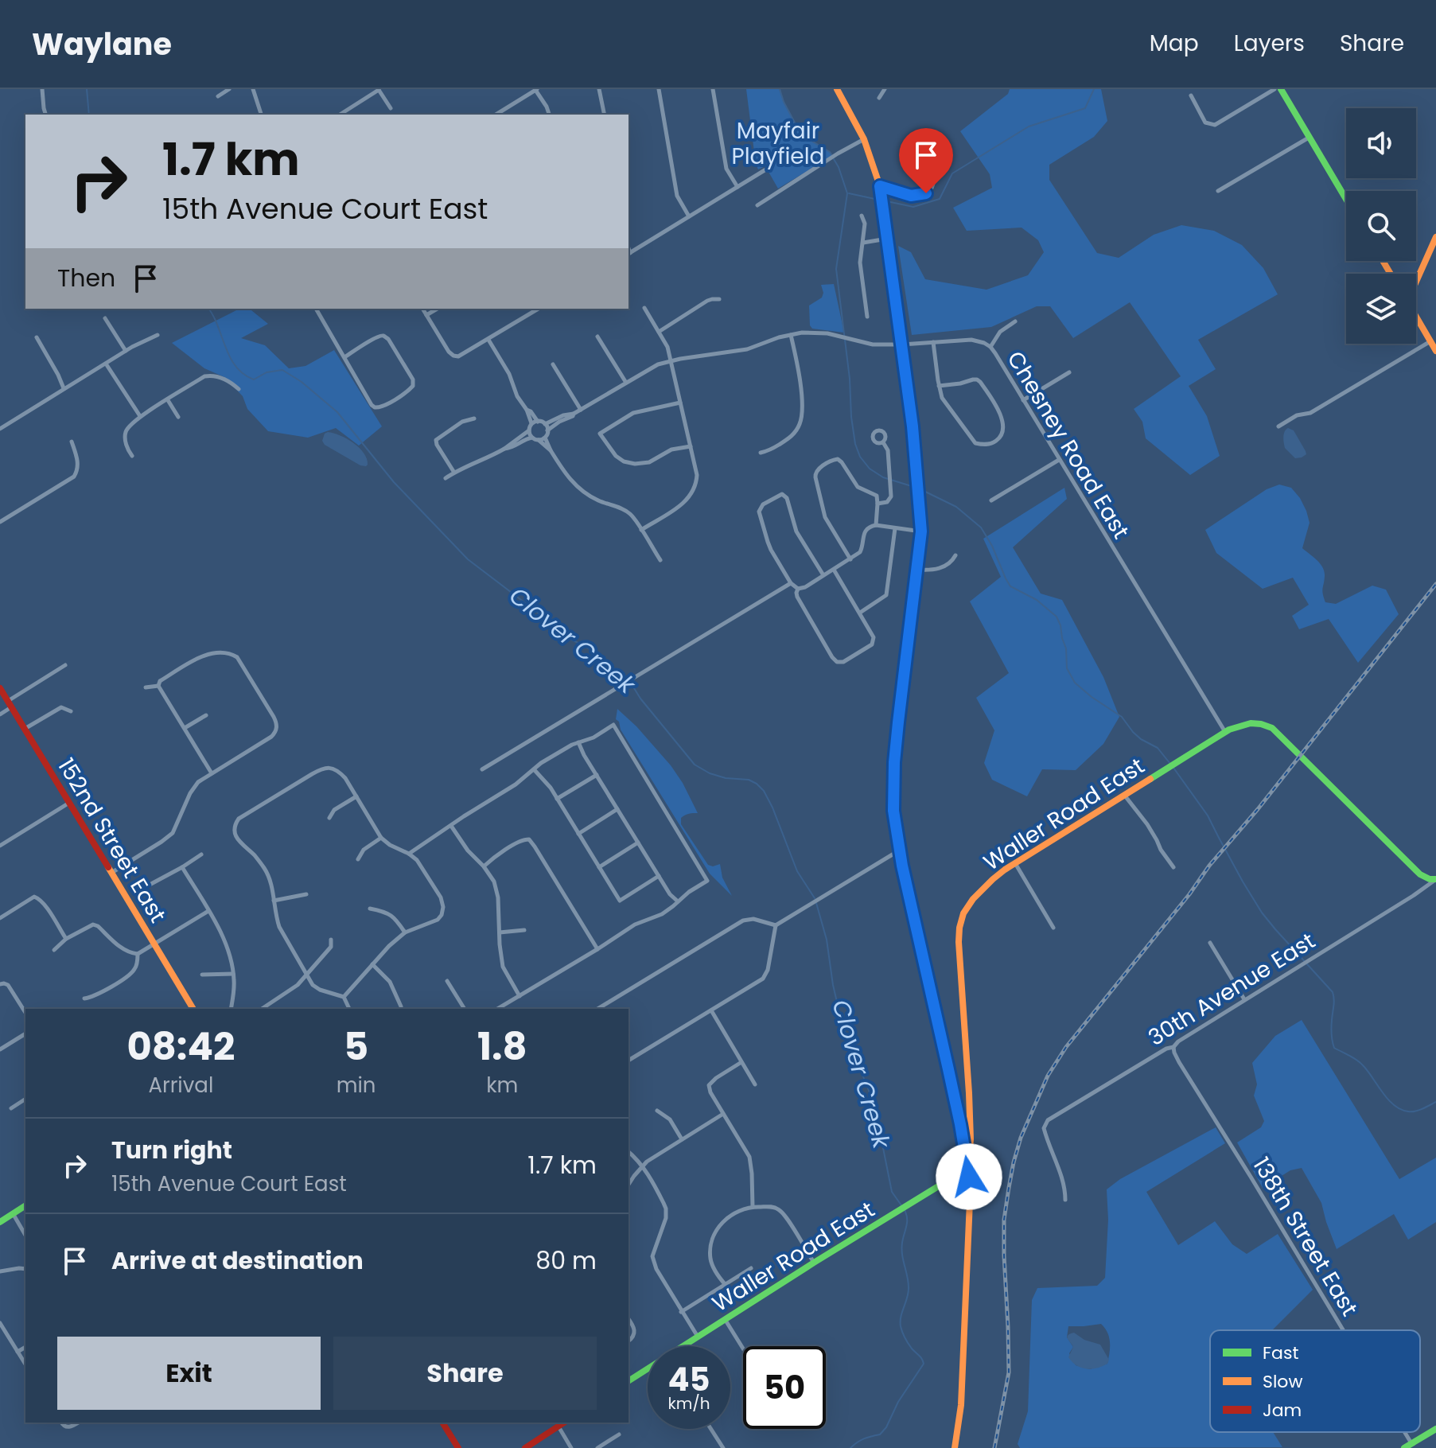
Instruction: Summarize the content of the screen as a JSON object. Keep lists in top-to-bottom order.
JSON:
{
  "streets": {
    "main road": ["Waller Road East", "152nd Street East"],
    "street": ["Chesney Road East", "30th Avenue East", "138th Street East"]
  },
  "crossings": [
    ["Chesney Road East", "Waller Road East"],
    ["Waller Road East", "30th Avenue East"],
    ["30th Avenue East", "138th Street East"]
  ],
  "water": ["Clover Creek"],
  "parks": ["Mayfair Playfield"],
  "legend": ["Fast", "Slow", "Jam"],
  "page": {
    "header": "Waylane",
    "nav": ["Map", "Layers", "Share"],
    "turn": ["1.7 km", "15th Avenue Court East"],
    "then": "Then",
    "eta": [
      "08:42",
      "Arrival",
      "5",
      "min",
      "1.8",
      "km"
    ],
    "list": [
      {
        "name": "Turn right",
        "note": "15th Avenue Court East",
        "value": "1.7 km"
      },
      {
        "name": "Arrive at destination",
        "value": "80 m"
      }
    ],
    "buttons": ["Exit", "Share"],
    "speed": "45 km/h",
    "limit": "50"
  }
}
